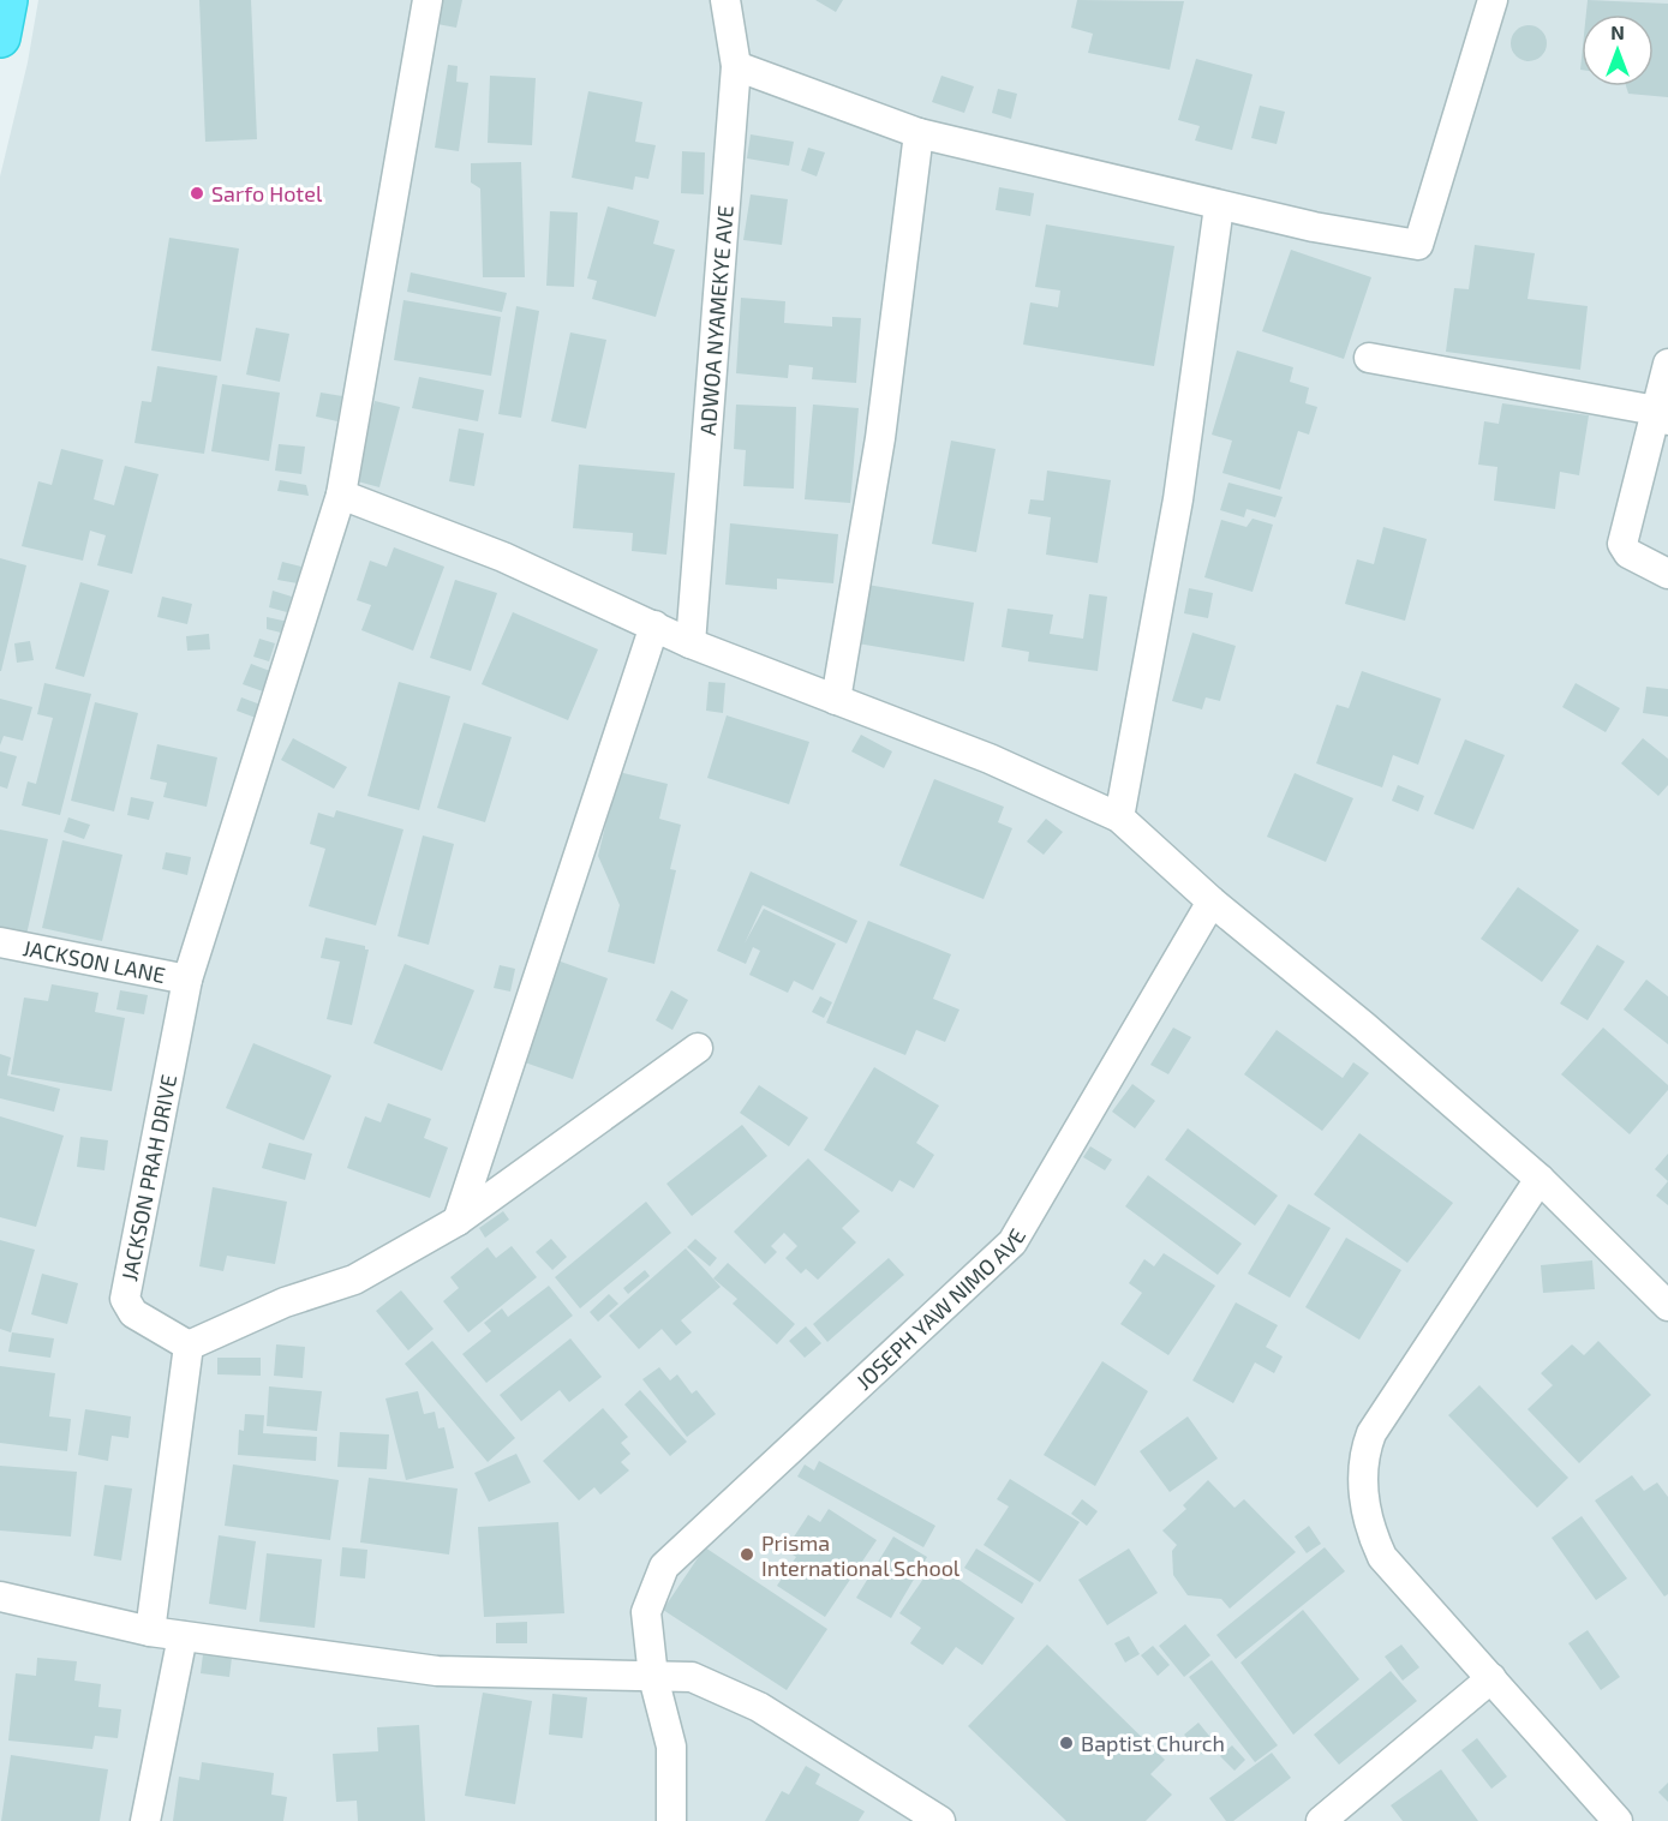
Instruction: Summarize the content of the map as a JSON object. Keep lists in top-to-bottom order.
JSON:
{
  "streets": {
    "street": [
      "ADWOA NYAMEKYE AVE",
      "JACKSON LANE",
      "JACKSON PRAH DRIVE",
      "JOSEPH YAW NIMO AVE"
    ]
  },
  "crossings": [
    ["JACKSON LANE", "JACKSON PRAH DRIVE"]
  ],
  "places": ["Sarfo Hotel", "Prisma International School", "Baptist Church"],
  "north": "top"
}
